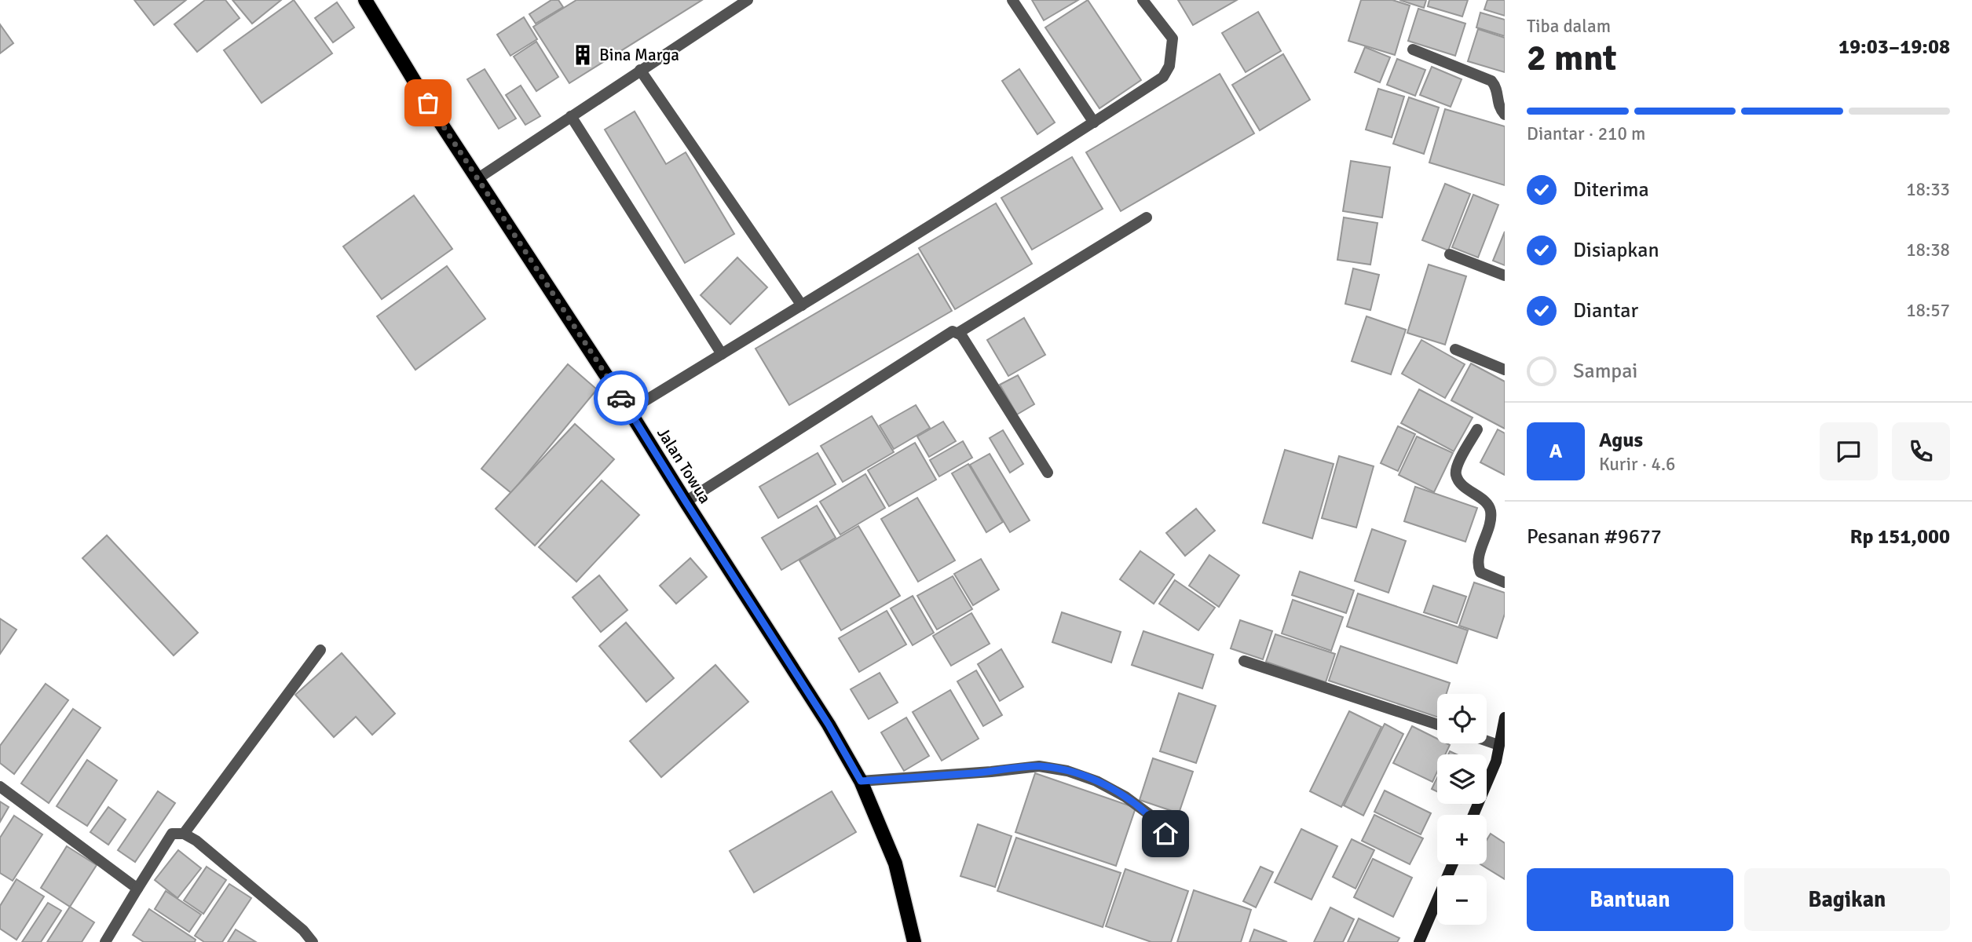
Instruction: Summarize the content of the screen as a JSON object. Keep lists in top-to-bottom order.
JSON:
{
  "streets": {
    "main road": ["Jalan Towua"]
  },
  "places": {
    "building": ["Bina Marga"]
  },
  "page": {
    "heading": ["2 mnt", "Tiba dalam", "19:03–19:08"],
    "panel": [
      "Agus",
      "Kurir · 4.6",
      "Pesanan #9677",
      "Rp 151,000"
    ],
    "bar": "Diantar · 210 m",
    "list": [
      ["Diterima", "18:33"],
      ["Disiapkan", "18:38"],
      ["Diantar", "18:57"],
      "Sampai"
    ],
    "round": "A",
    "map_buttons": ["+", "−"],
    "buttons": ["Bantuan", "Bagikan"]
  }
}
